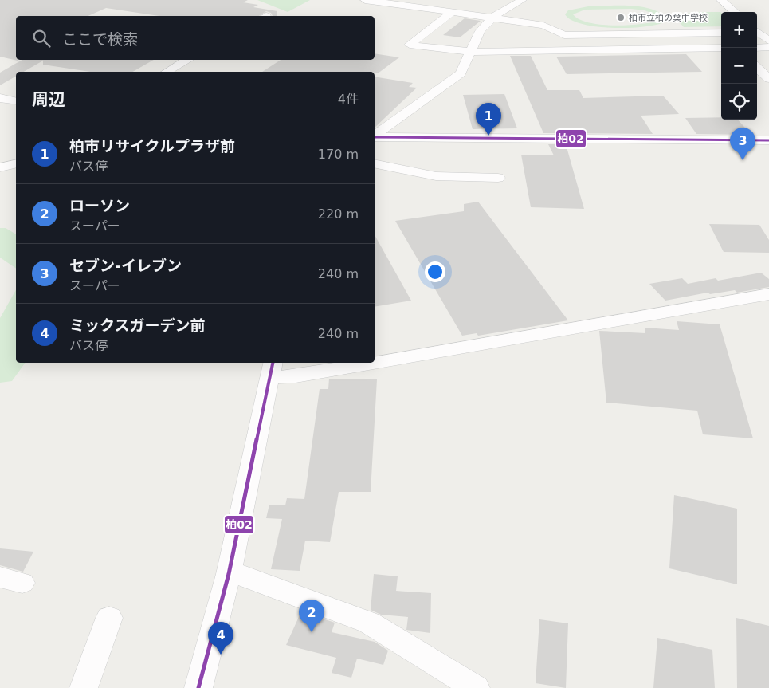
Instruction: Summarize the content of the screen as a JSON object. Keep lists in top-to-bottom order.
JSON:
{
  "places": ["柏市立柏の葉中学校"],
  "lines": ["transit line 柏02"],
  "page": {
    "map_buttons": ["+", "−"],
    "search": "ここで検索",
    "heading": ["周辺", "4件"],
    "pins": [
      "1",
      "3",
      "2",
      "4"
    ],
    "list": [
      {
        "mark": "1",
        "name": "柏市リサイクルプラザ前",
        "note": "バス停",
        "value": "170 m"
      },
      {
        "mark": "2",
        "name": "ローソン",
        "note": "スーパー",
        "value": "220 m"
      },
      {
        "mark": "3",
        "name": "セブン-イレブン",
        "note": "スーパー",
        "value": "240 m"
      },
      {
        "mark": "4",
        "name": "ミックスガーデン前",
        "note": "バス停",
        "value": "240 m"
      }
    ]
  }
}
